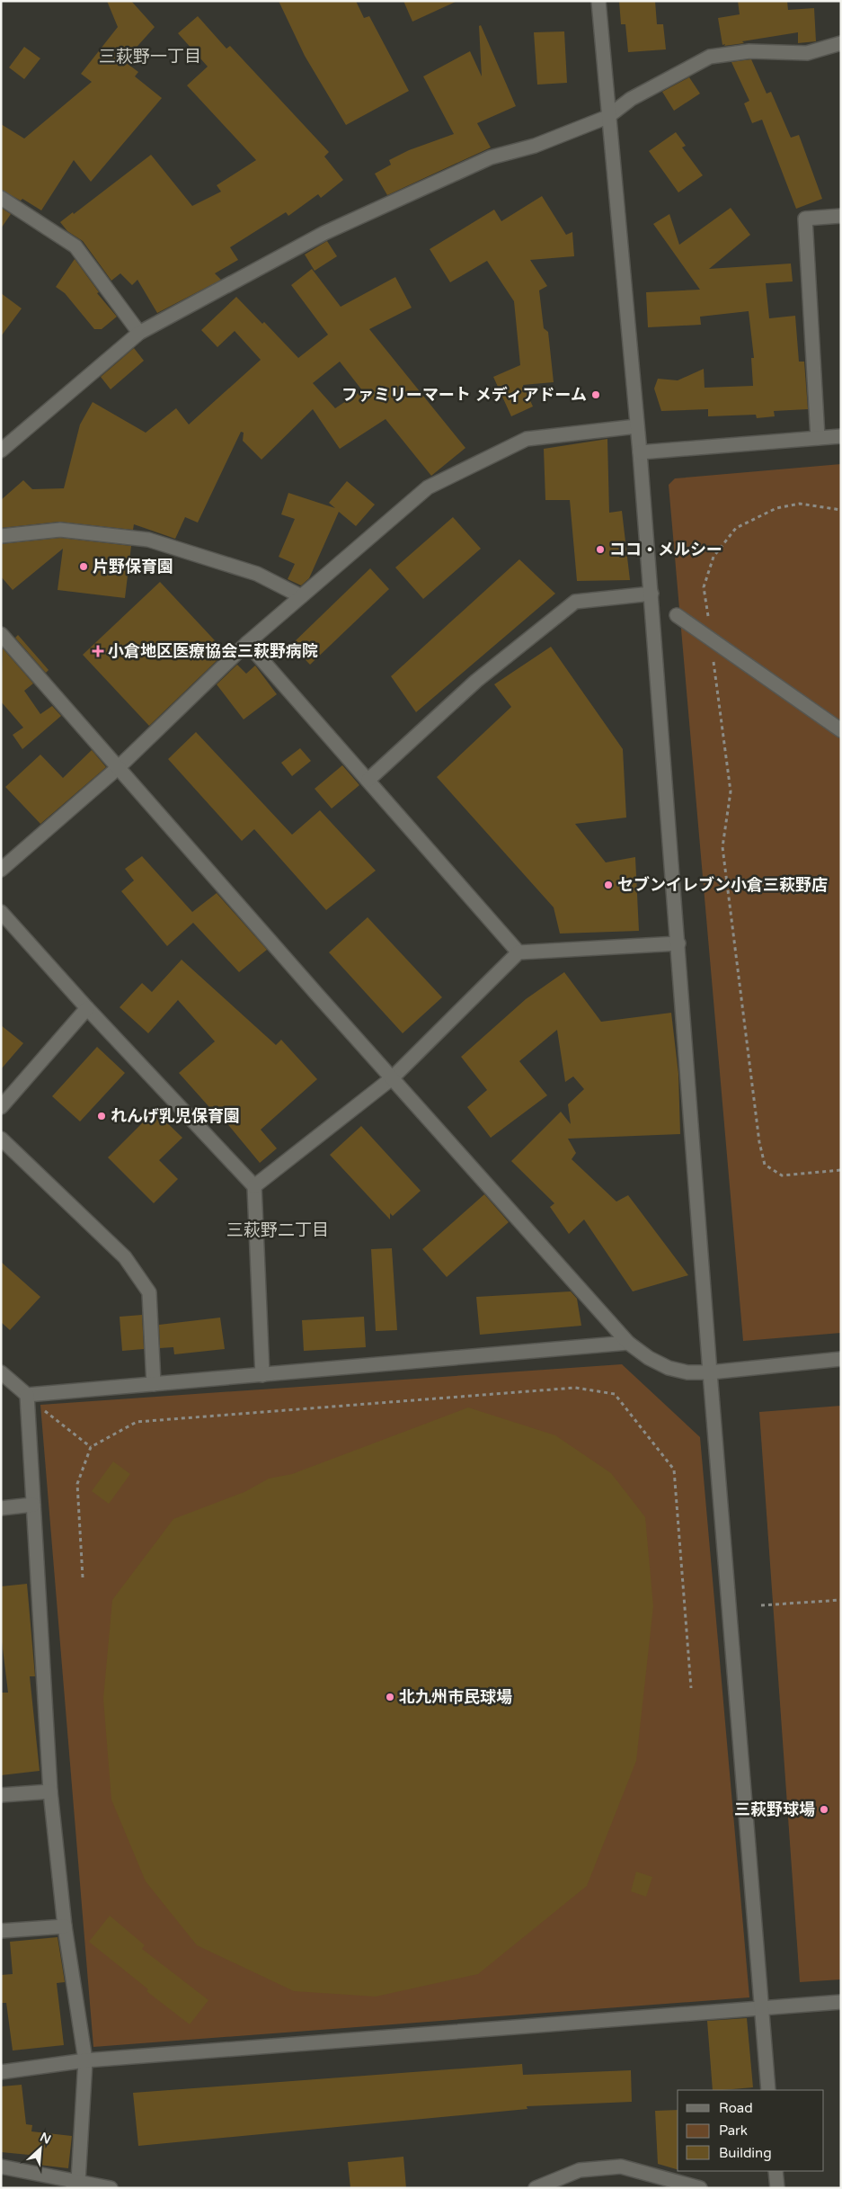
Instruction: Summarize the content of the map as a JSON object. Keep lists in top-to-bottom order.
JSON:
{
  "districts": ["三萩野一丁目", "三萩野二丁目"],
  "places": {
    "other": [
      "ファミリーマート メディアドーム",
      "ココ・メルシー",
      "片野保育園",
      "セブンイレブン小倉三萩野店",
      "れんげ乳児保育園",
      "北九州市民球場",
      "三萩野球場"
    ],
    "health": ["小倉地区医療協会三萩野病院"]
  },
  "legend": ["Road", "Park", "Building"],
  "north": "top right"
}
